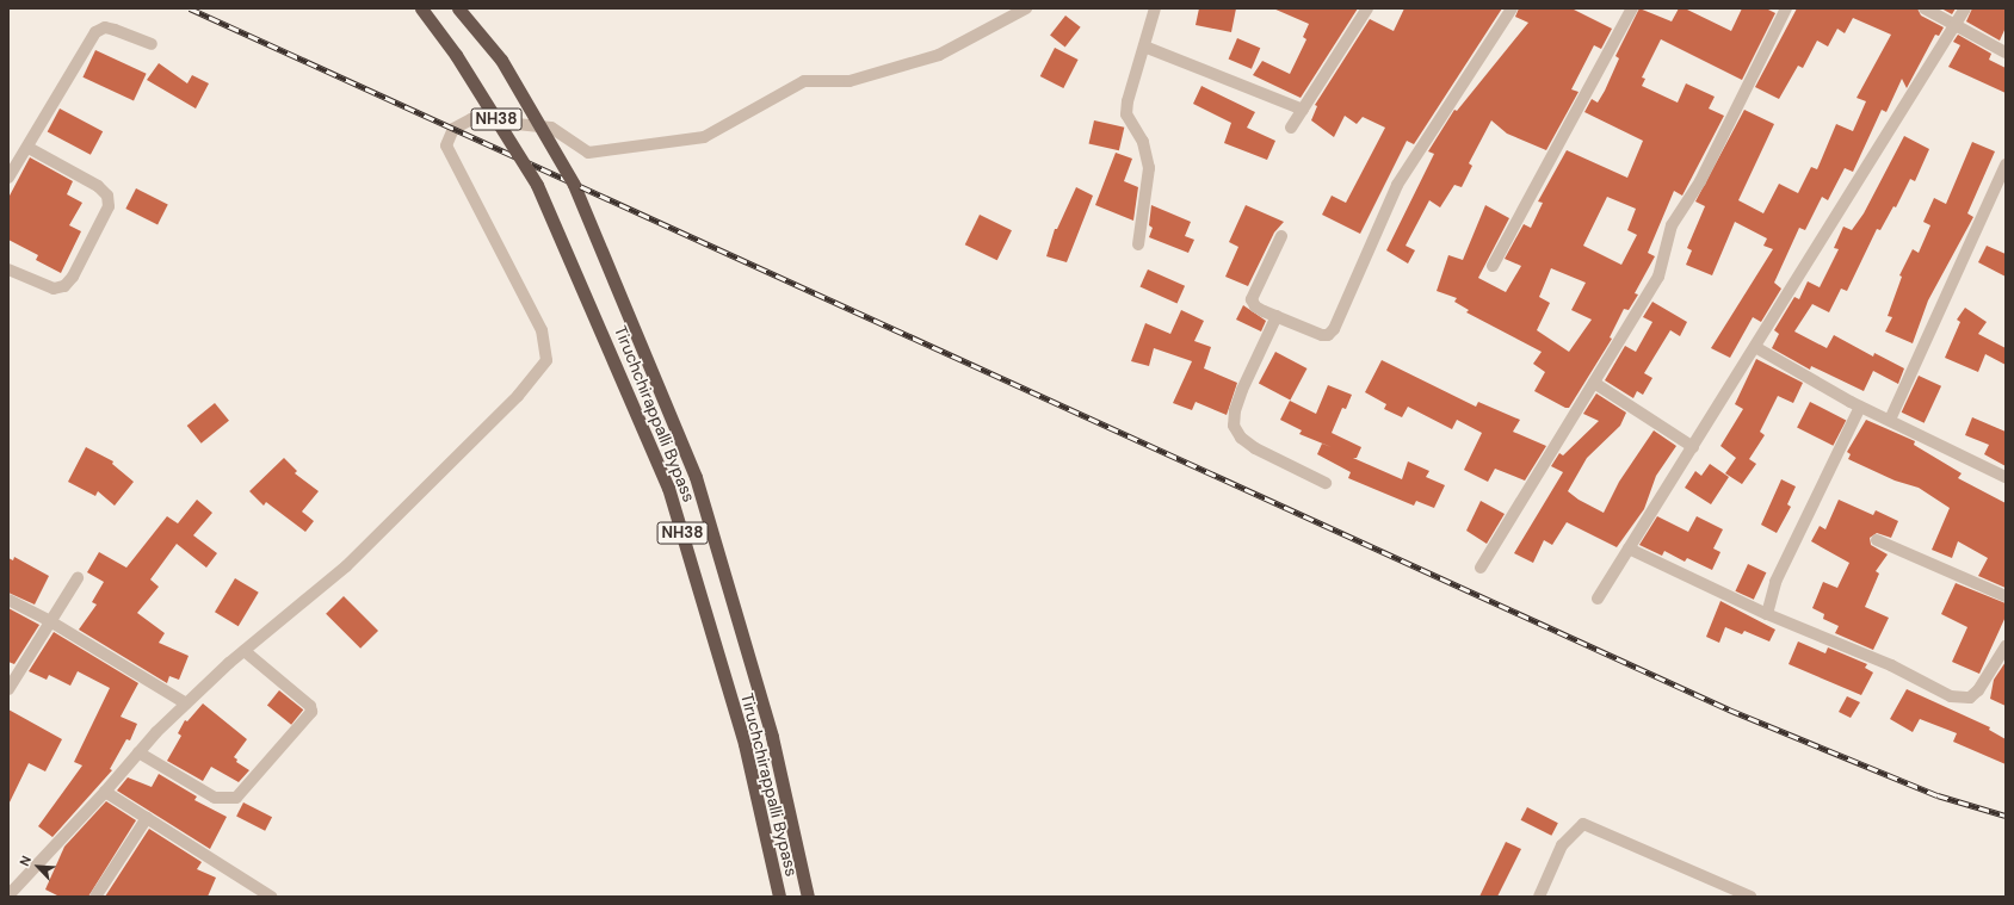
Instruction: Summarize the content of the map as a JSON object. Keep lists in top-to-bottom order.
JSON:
{
  "streets": {
    "highway": ["NH38", "Tiruchchirappalli Bypass"]
  },
  "north": "top left"
}
